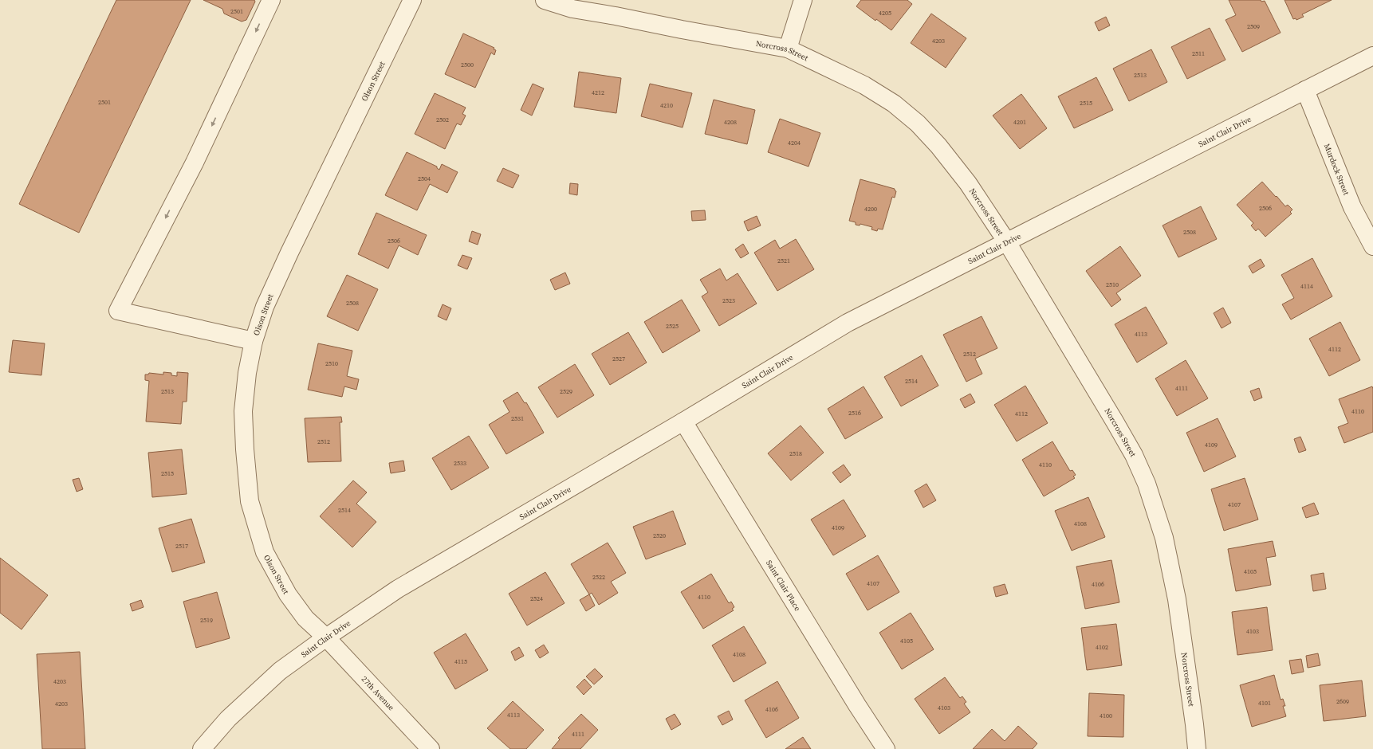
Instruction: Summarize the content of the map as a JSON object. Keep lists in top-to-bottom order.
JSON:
{
  "streets": {
    "street": [
      "Norcross Street",
      "Olson Street",
      "Saint Clair Drive",
      "Murdock Street",
      "Saint Clair Place",
      "27th Avenue"
    ]
  },
  "crossings": [
    ["Norcross Street", "Saint Clair Drive"],
    ["Olson Street", "Saint Clair Drive"],
    ["Olson Street", "27th Avenue"],
    ["Saint Clair Drive", "Murdock Street"],
    ["Saint Clair Drive", "Saint Clair Place"],
    ["Saint Clair Drive", "27th Avenue"]
  ],
  "house_numbers": [
    "2501",
    "4205",
    "2509",
    "4203",
    "2511",
    "2500",
    "2513",
    "4212",
    "2501",
    "2515",
    "4210",
    "2502",
    "4208",
    "4201",
    "4204",
    "2504",
    "2506",
    "4200",
    "2508",
    "2506",
    "2521",
    "2510",
    "4114",
    "2523",
    "2508",
    "2525",
    "4113",
    "4112",
    "2512",
    "2527",
    "2510",
    "2514",
    "4111",
    "2513",
    "2529",
    "4110",
    "2516",
    "4112",
    "2531",
    "2512",
    "4109",
    "2518",
    "2533",
    "4110",
    "2515",
    "4107",
    "2514",
    "4108",
    "4109",
    "2520",
    "2517",
    "4105",
    "2522",
    "4107",
    "4106",
    "4110",
    "2524",
    "2519",
    "4103",
    "4105",
    "4102",
    "4108",
    "4115",
    "4203",
    "2609",
    "4101",
    "4203",
    "4103",
    "4106",
    "4113",
    "4100",
    "4111"
  ]
}
